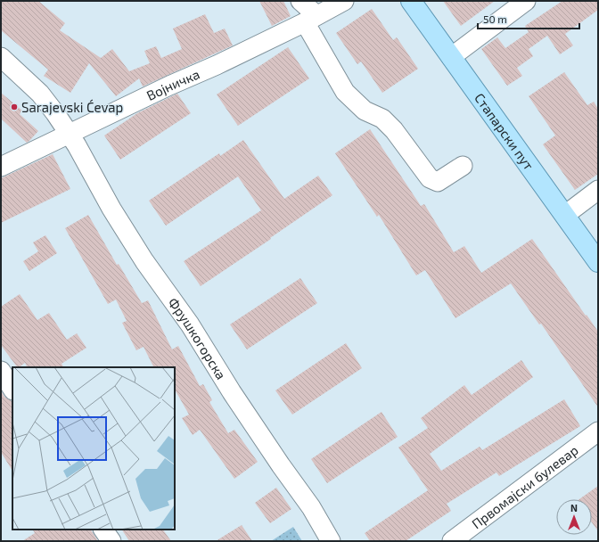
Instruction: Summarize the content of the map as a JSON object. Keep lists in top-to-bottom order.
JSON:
{
  "streets": {
    "main road": ["Стапарски пут"],
    "street": ["Војничка", "Фрушкогорска", "Првомајски булевар"]
  },
  "crossings": [
    ["Војничка", "Фрушкогорска"]
  ],
  "places": ["Sarajevski Ćevap"],
  "scale_bar": "50 m",
  "north": "top"
}
